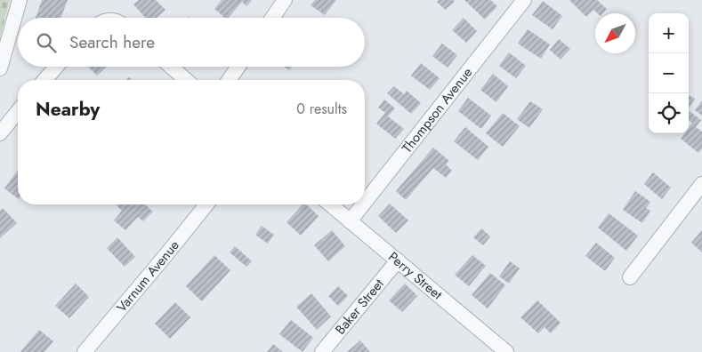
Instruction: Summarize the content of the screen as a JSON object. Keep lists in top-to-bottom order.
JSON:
{
  "streets": {
    "street": [
      "Thompson Avenue",
      "Varnum Avenue",
      "Perry Street",
      "Baker Street"
    ]
  },
  "crossings": [
    ["Thompson Avenue", "Perry Street"],
    ["Perry Street", "Baker Street"]
  ],
  "north": "bottom left",
  "page": {
    "map_buttons": ["+", "−"],
    "search": "Search here",
    "heading": ["Nearby", "0 results"]
  }
}
